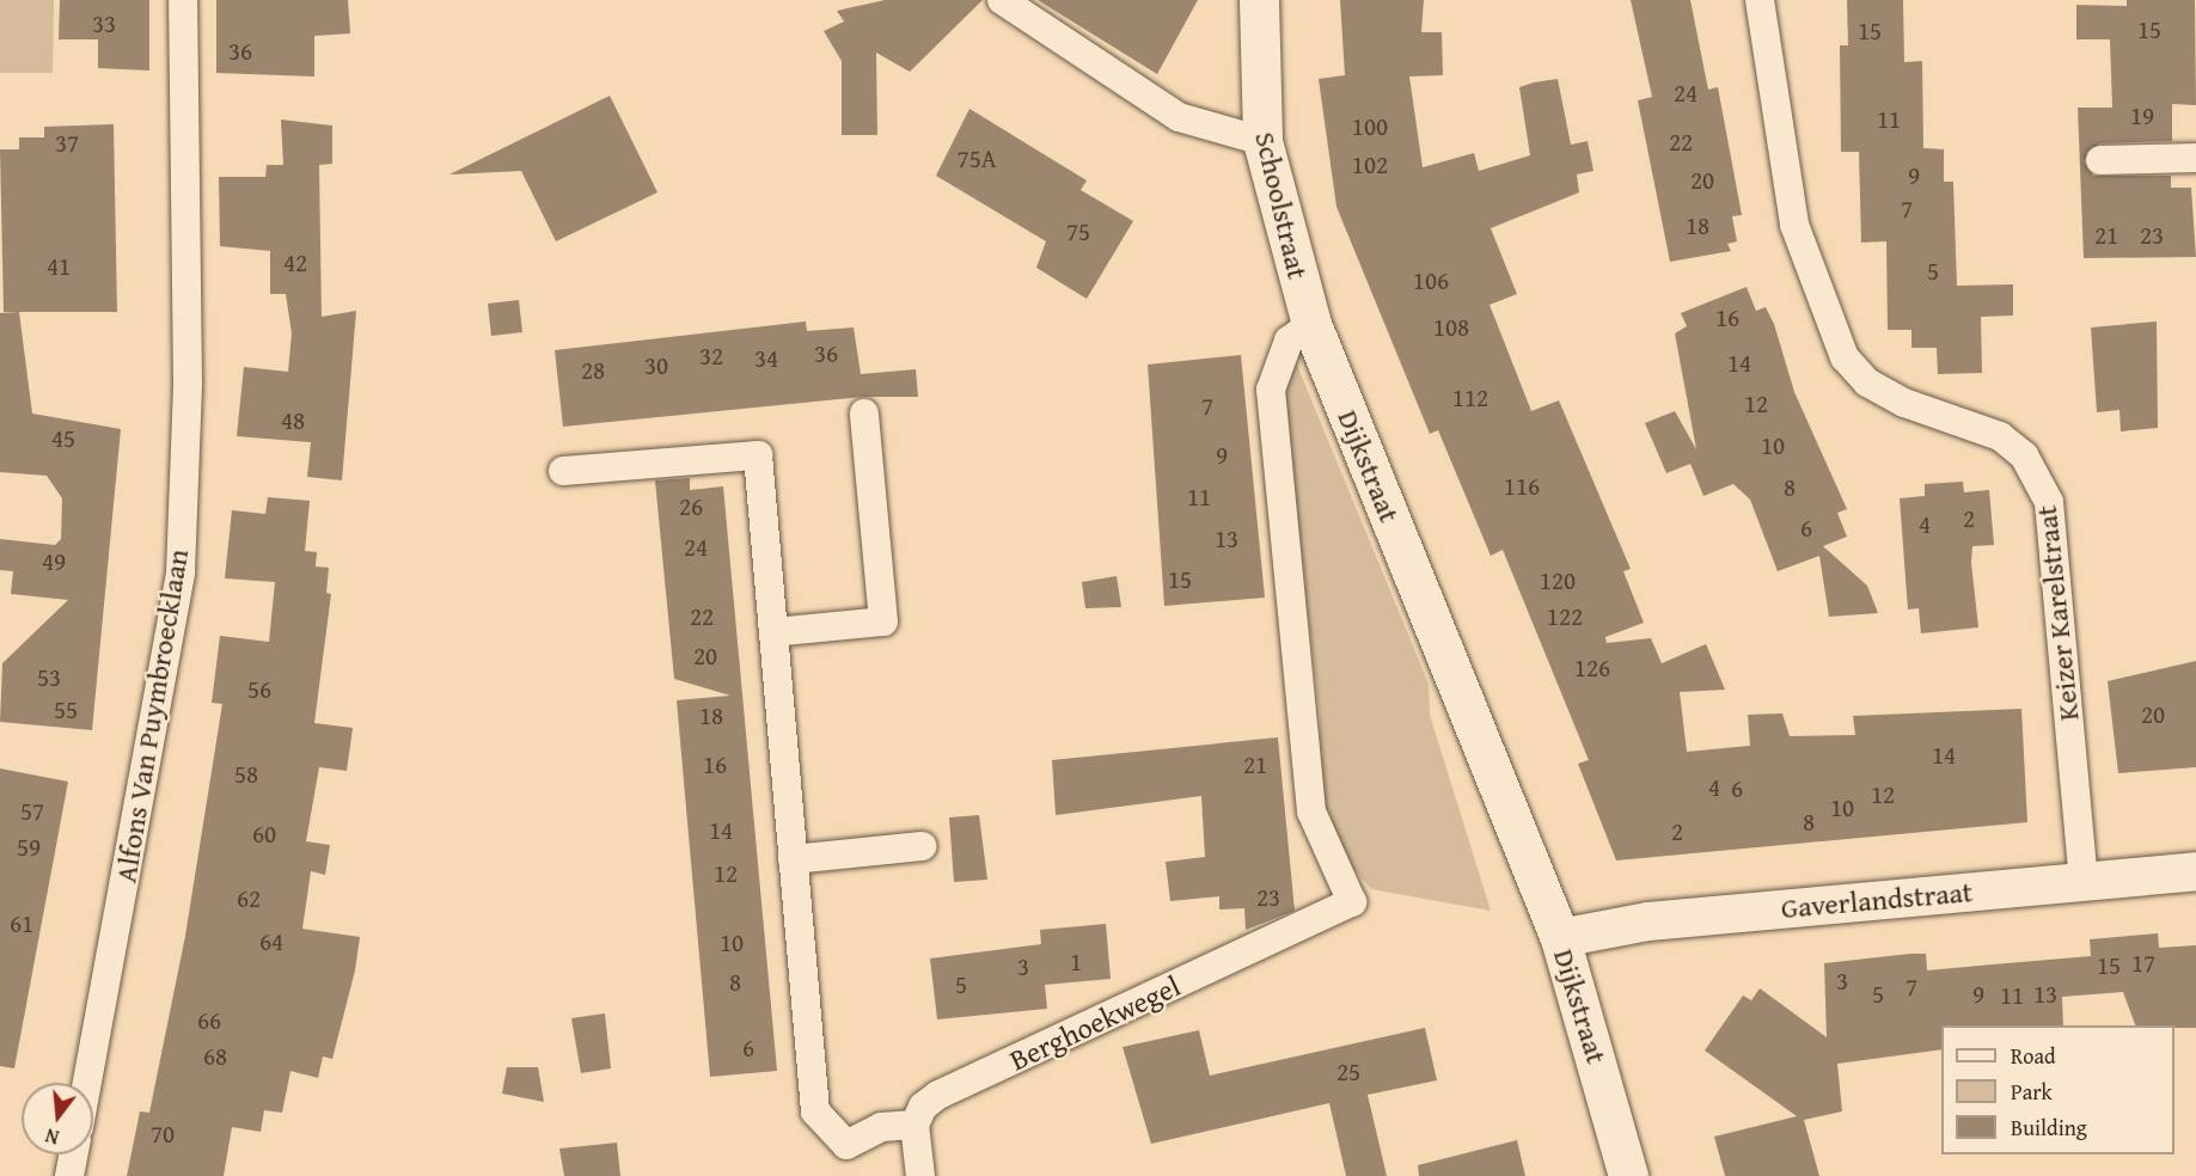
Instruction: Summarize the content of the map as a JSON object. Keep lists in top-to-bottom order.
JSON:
{
  "streets": {
    "main road": ["Schoolstraat", "Dijkstraat"],
    "street": [
      "Keizer Karelstraat",
      "Alfons Van Puymbroecklaan",
      "Gaverlandstraat",
      "Berghoekwegel"
    ]
  },
  "crossings": [
    ["Schoolstraat", "Dijkstraat"],
    ["Schoolstraat", "Berghoekwegel"],
    ["Dijkstraat", "Gaverlandstraat"],
    ["Dijkstraat", "Berghoekwegel"],
    ["Keizer Karelstraat", "Gaverlandstraat"]
  ],
  "house_numbers": [
    "33",
    "15",
    "15",
    "36",
    "24",
    "19",
    "11",
    "100",
    "22",
    "37",
    "75A",
    "102",
    "9",
    "20",
    "7",
    "18",
    "75",
    "21",
    "23",
    "42",
    "41",
    "5",
    "106",
    "16",
    "108",
    "36",
    "32",
    "34",
    "14",
    "30",
    "28",
    "112",
    "12",
    "7",
    "48",
    "45",
    "10",
    "9",
    "116",
    "8",
    "11",
    "26",
    "2",
    "4",
    "6",
    "13",
    "24",
    "49",
    "15",
    "120",
    "22",
    "122",
    "20",
    "126",
    "53",
    "56",
    "55",
    "20",
    "18",
    "14",
    "16",
    "21",
    "58",
    "4",
    "6",
    "12",
    "10",
    "57",
    "8",
    "14",
    "2",
    "60",
    "59",
    "12",
    "23",
    "62",
    "61",
    "64",
    "10",
    "1",
    "17",
    "15",
    "3",
    "3",
    "8",
    "5",
    "7",
    "5",
    "9",
    "13",
    "11",
    "66",
    "6",
    "68",
    "25",
    "70"
  ],
  "legend": ["Road", "Park", "Building"],
  "north": "bottom"
}
